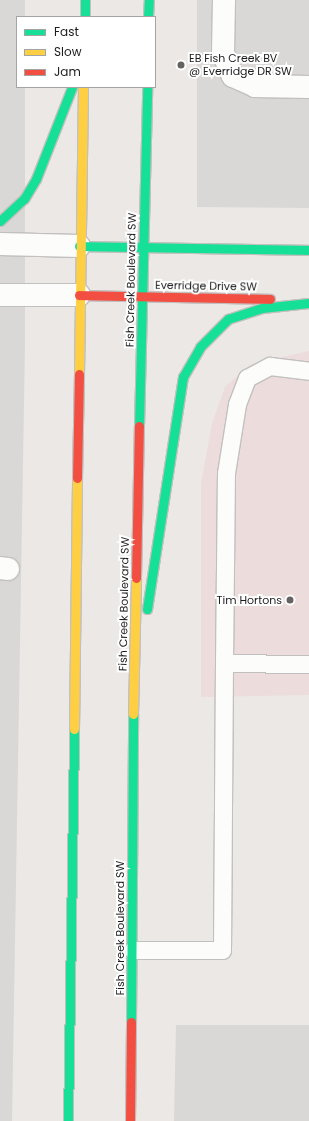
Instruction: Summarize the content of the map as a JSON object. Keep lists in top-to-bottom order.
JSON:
{
  "streets": {
    "main road": ["Fish Creek Boulevard SW", "Everridge Drive SW"]
  },
  "crossings": [
    ["Fish Creek Boulevard SW", "Everridge Drive SW"]
  ],
  "places": ["EB Fish Creek BV @ Everridge DR SW", "Tim Hortons"],
  "legend": ["Fast", "Slow", "Jam"]
}
